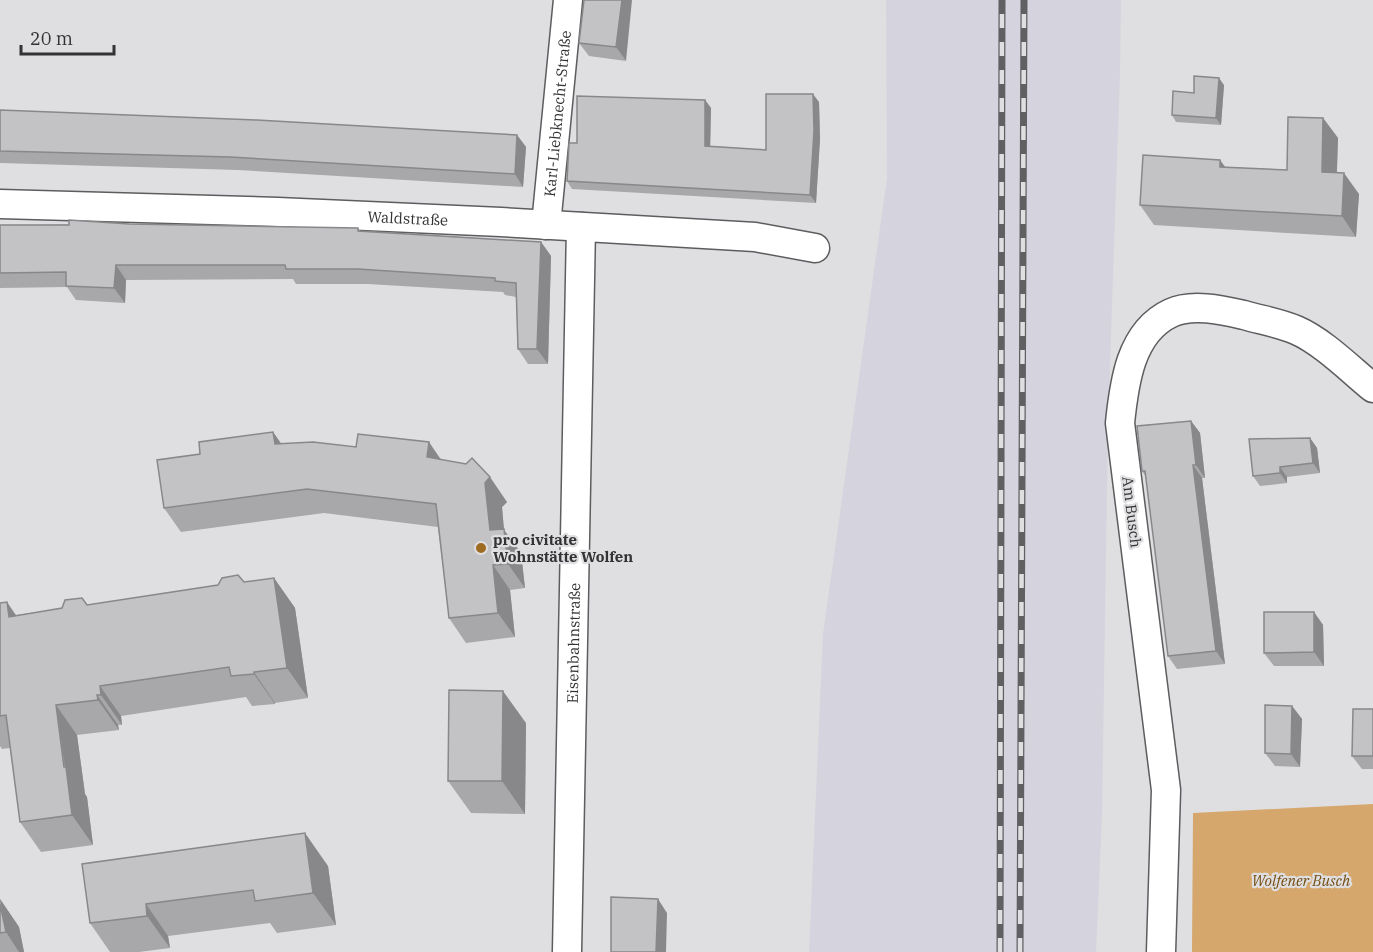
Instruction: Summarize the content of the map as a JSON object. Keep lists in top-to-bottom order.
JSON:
{
  "streets": {
    "street": [
      "Karl-Liebknecht-Straße",
      "Waldstraße",
      "Am Busch",
      "Eisenbahnstraße"
    ]
  },
  "crossings": [
    ["Karl-Liebknecht-Straße", "Waldstraße"],
    ["Waldstraße", "Eisenbahnstraße"]
  ],
  "parks": ["Wolfener Busch"],
  "places": ["pro civitate Wohnstätte Wolfen"],
  "scale_bar": "20 m"
}
